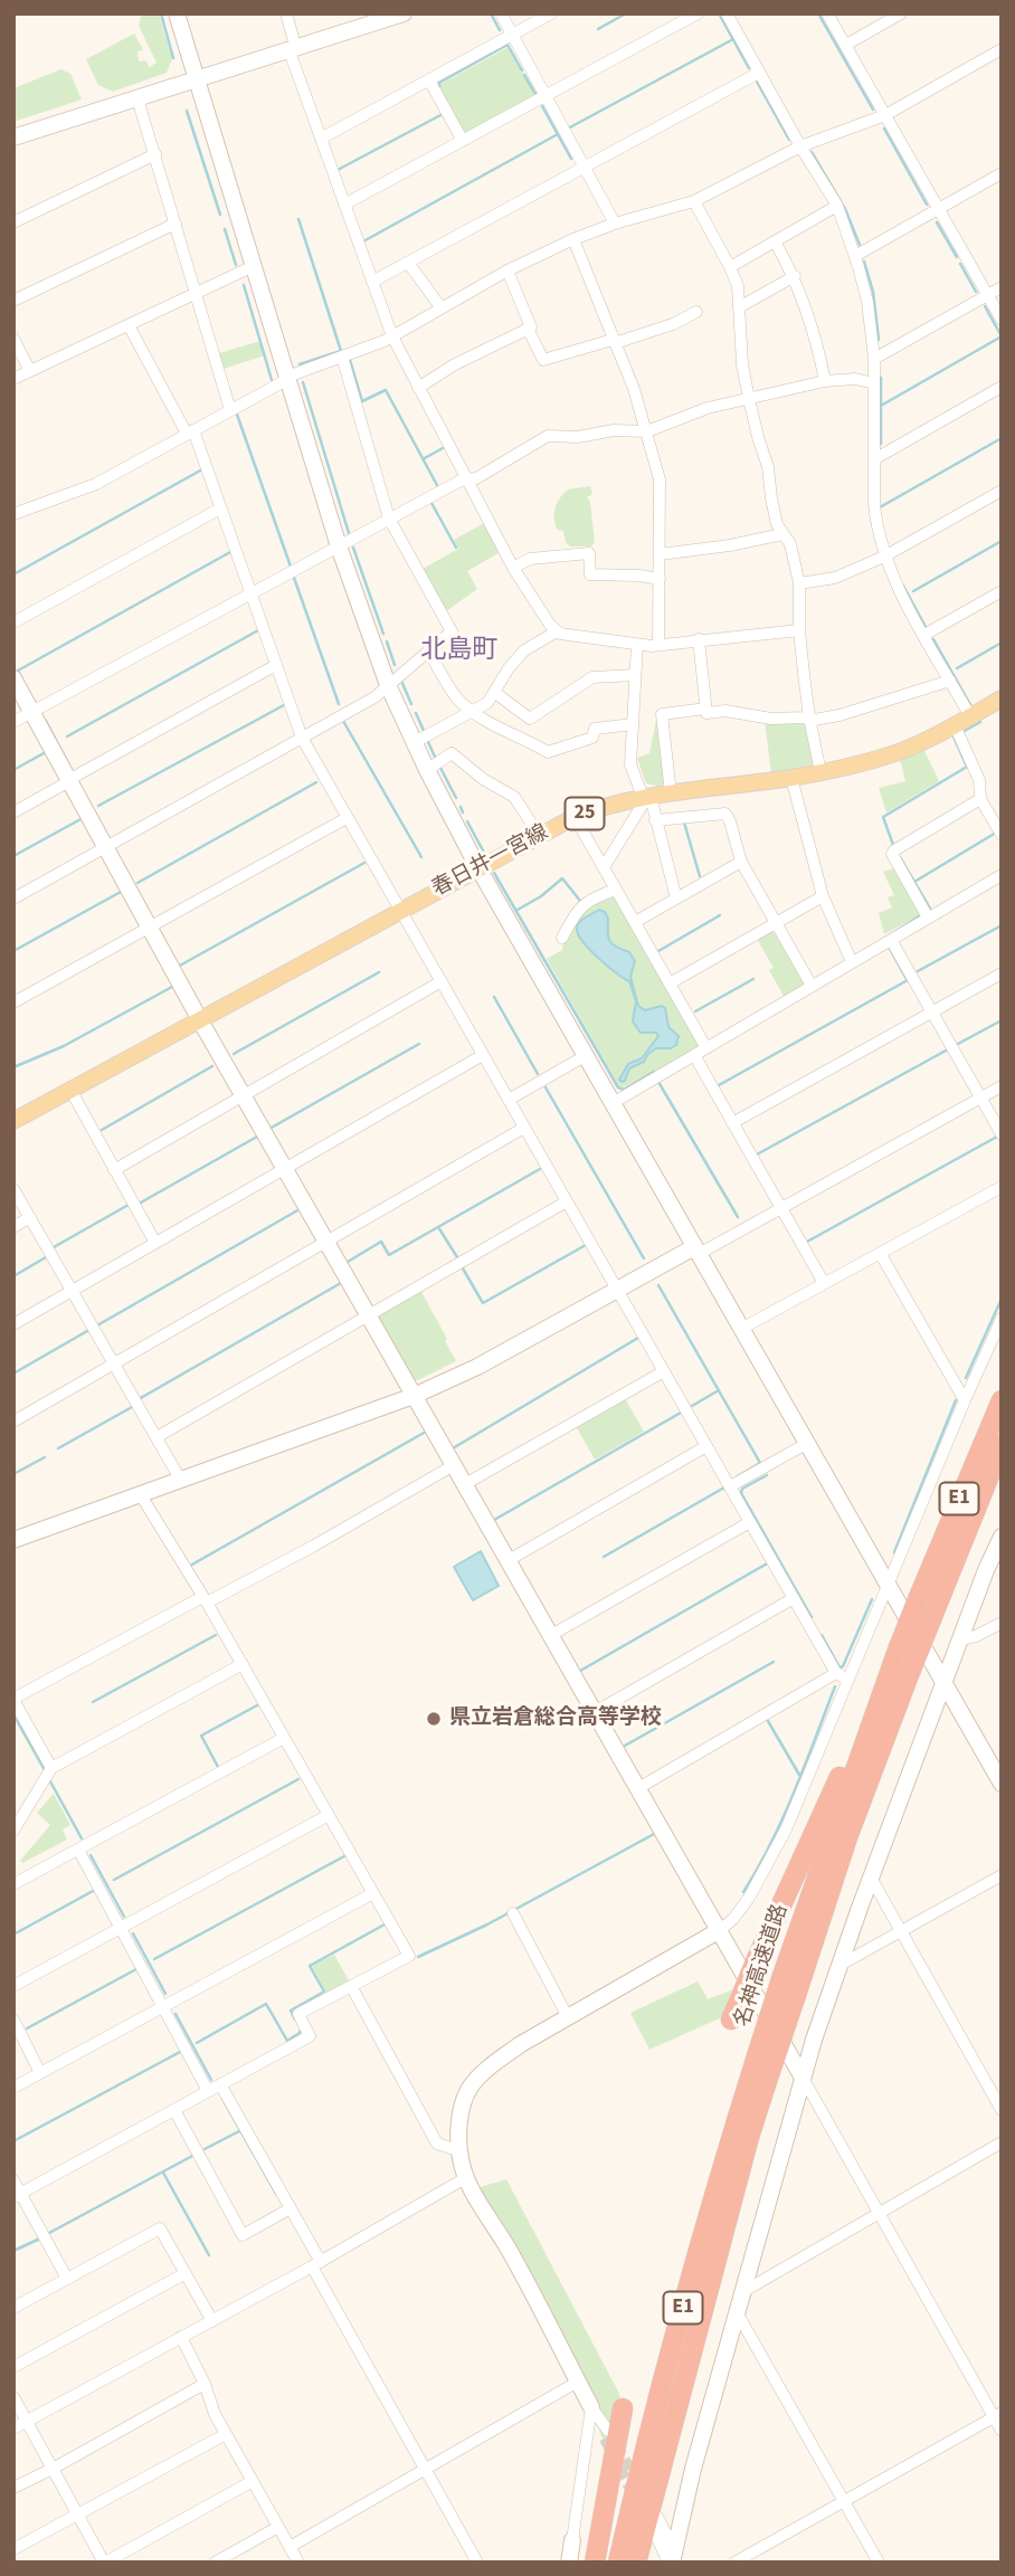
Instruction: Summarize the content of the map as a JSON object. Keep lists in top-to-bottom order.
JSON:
{
  "streets": {
    "highway": ["E1", "名神高速道路"],
    "main road": ["25", "春日井一宮線"]
  },
  "districts": ["北島町"],
  "places": ["県立岩倉総合高等学校"]
}
